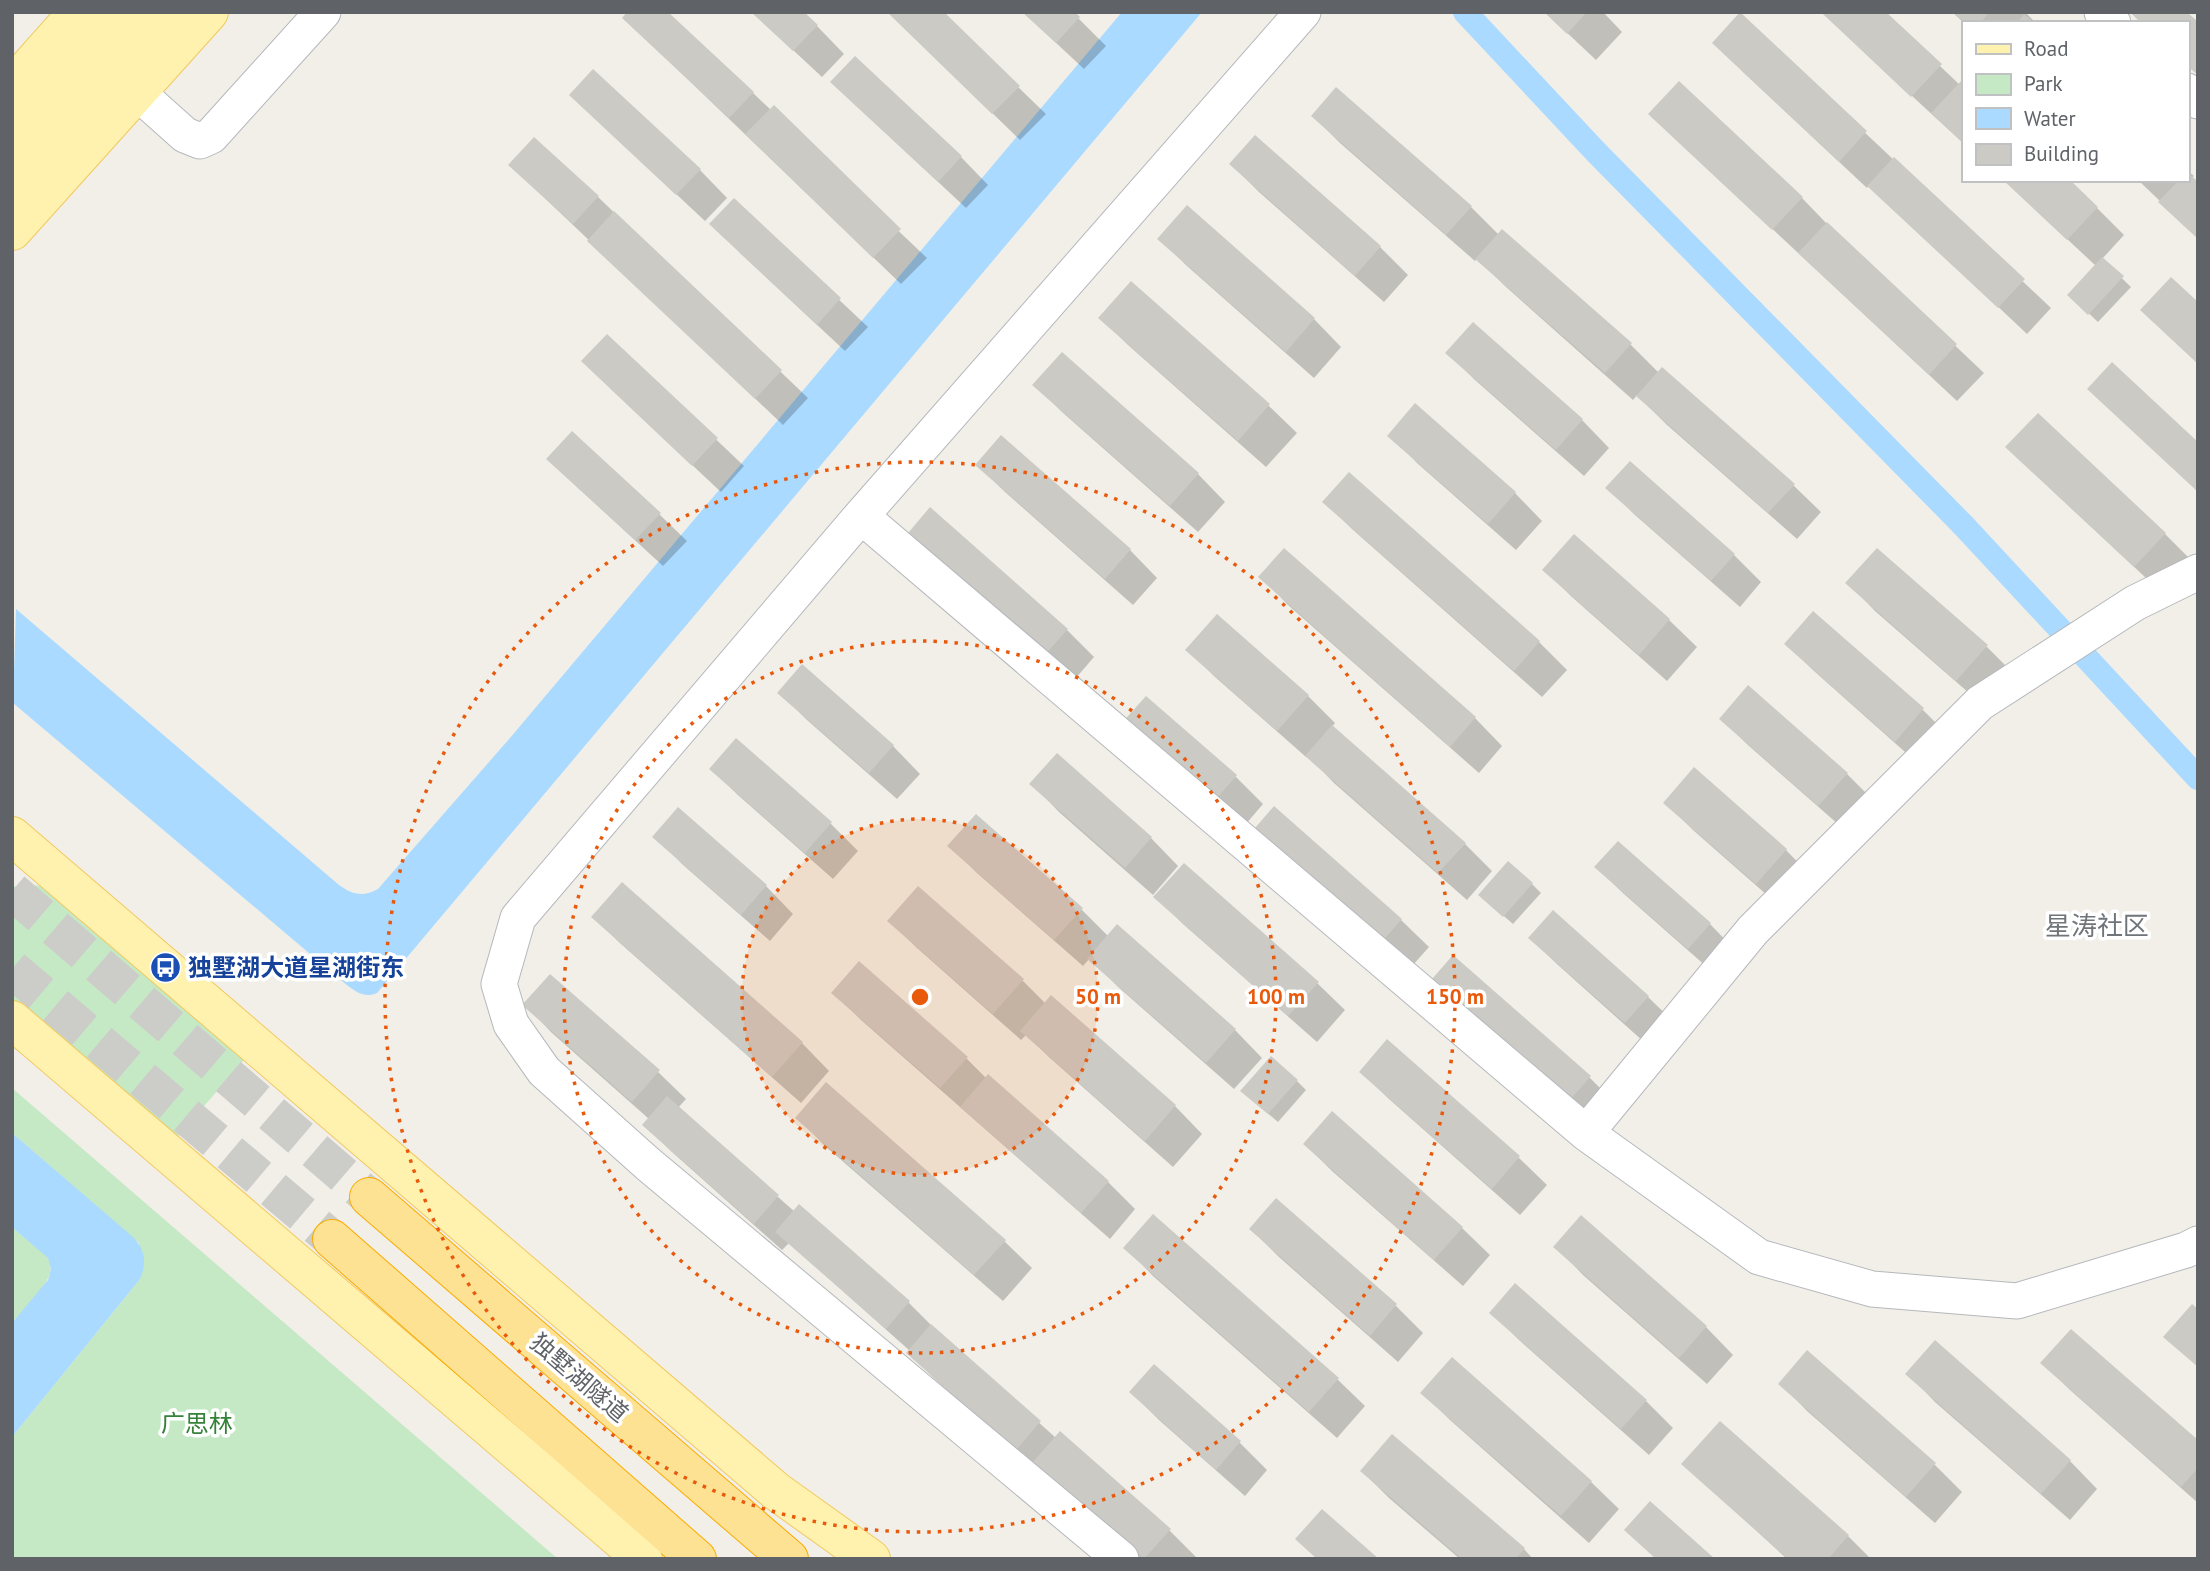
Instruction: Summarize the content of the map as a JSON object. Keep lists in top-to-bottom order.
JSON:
{
  "streets": {
    "highway": ["独墅湖隧道"]
  },
  "districts": ["星涛社区"],
  "parks": ["广思林"],
  "places": {
    "bus stop": ["独墅湖大道星湖街东"]
  },
  "legend": [
    "Road",
    "Park",
    "Water",
    "Building"
  ],
  "rings": ["50 m", "100 m", "150 m"]
}
